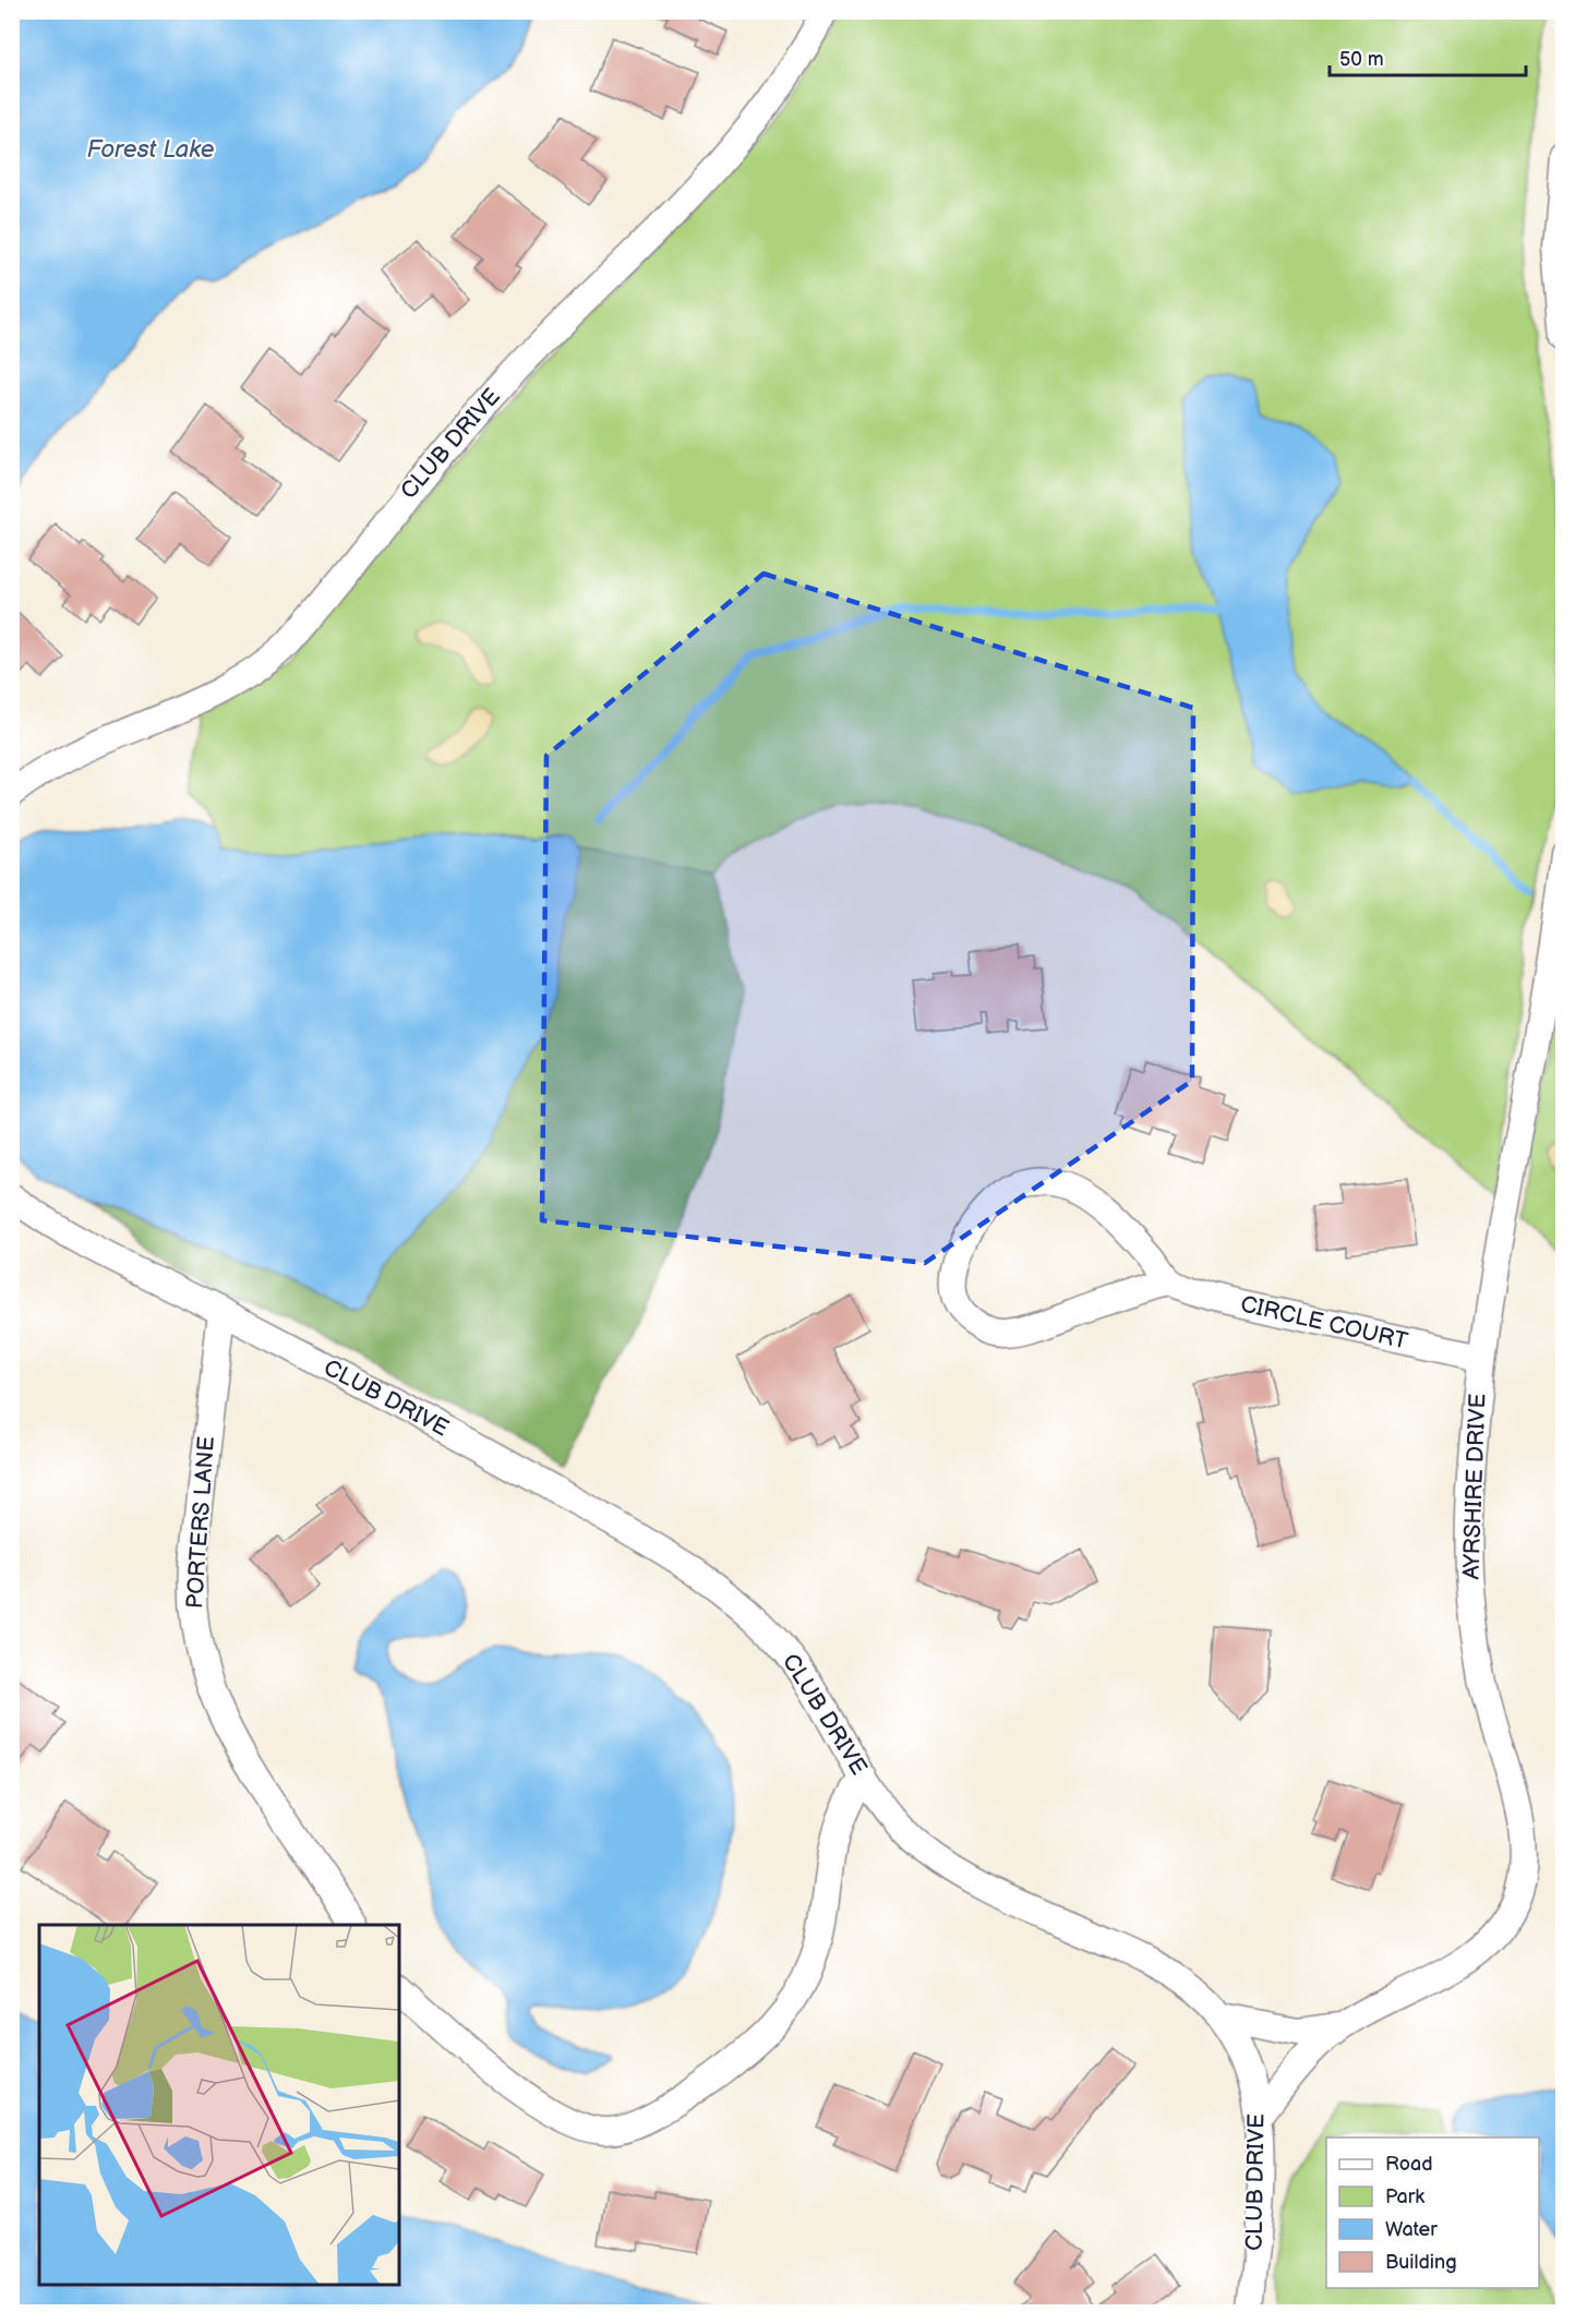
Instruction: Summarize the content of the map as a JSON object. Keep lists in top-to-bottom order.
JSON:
{
  "streets": {
    "street": [
      "CLUB DRIVE",
      "CIRCLE COURT",
      "AYRSHIRE DRIVE",
      "PORTERS LANE"
    ]
  },
  "crossings": [
    ["CLUB DRIVE", "AYRSHIRE DRIVE"],
    ["CLUB DRIVE", "PORTERS LANE"],
    ["CIRCLE COURT", "AYRSHIRE DRIVE"]
  ],
  "water": ["Forest Lake"],
  "legend": [
    "Road",
    "Park",
    "Water",
    "Building"
  ],
  "scale_bar": "50 m"
}
